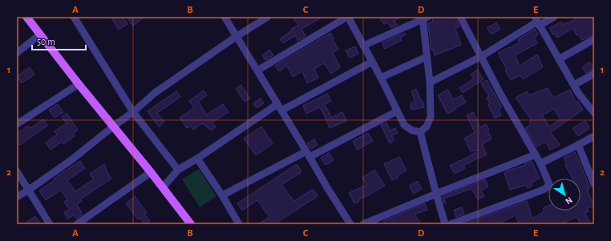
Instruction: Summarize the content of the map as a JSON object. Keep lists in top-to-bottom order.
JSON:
{
  "scale_bar": "50 m",
  "north": "bottom right",
  "grid": {
    "columns": [
      "A",
      "B",
      "C",
      "D",
      "E"
    ],
    "rows": ["1", "2"]
  }
}
